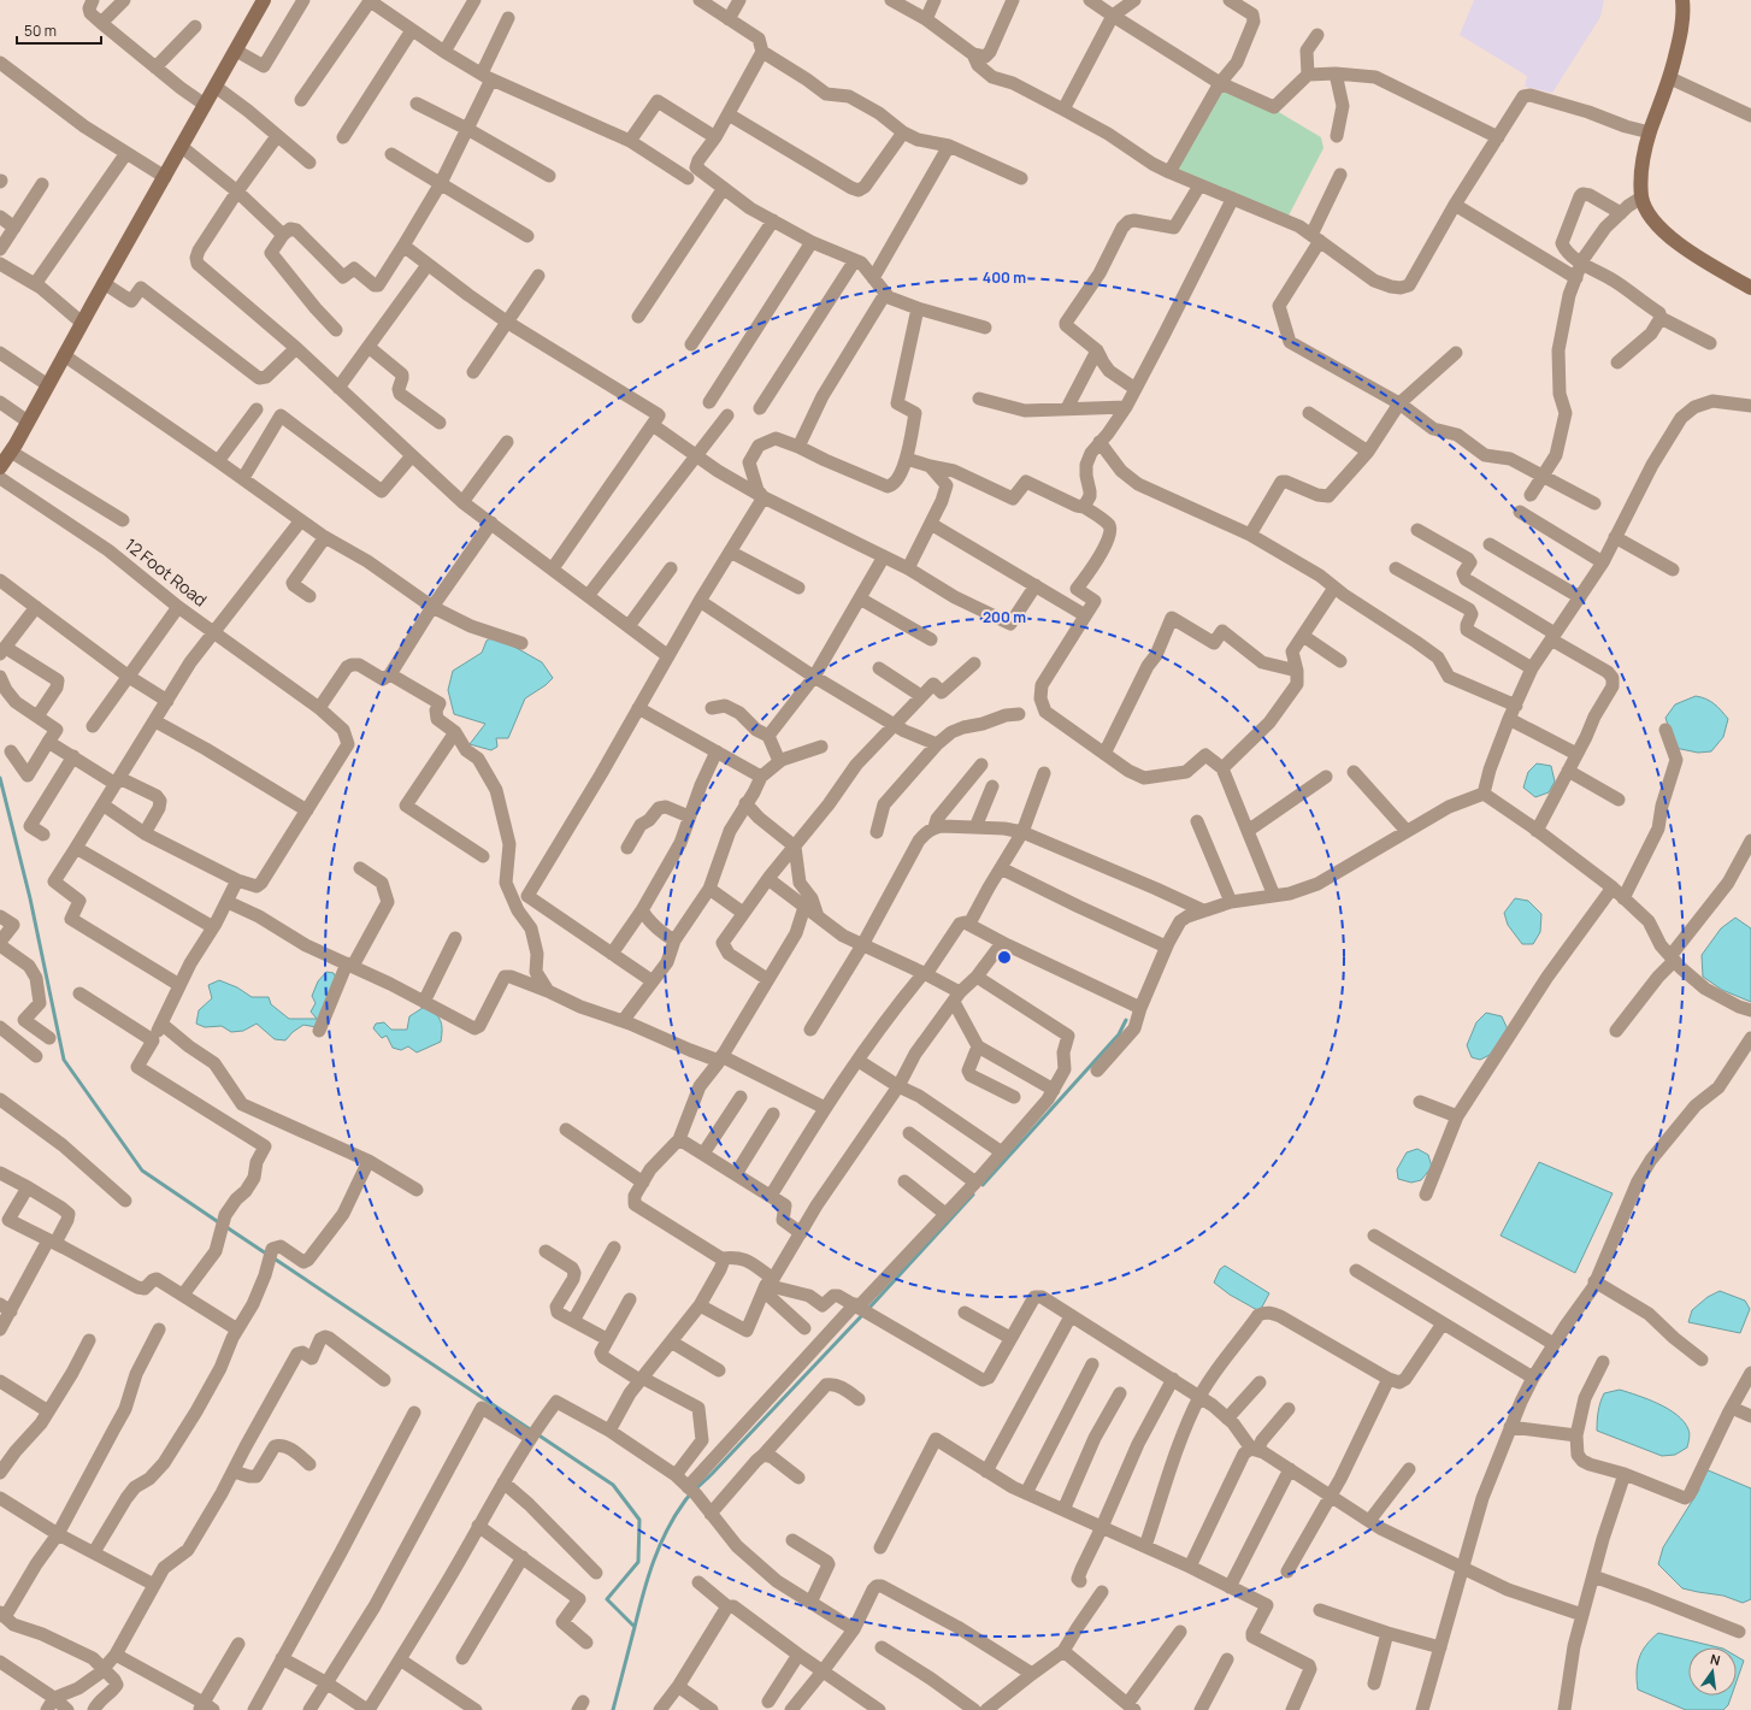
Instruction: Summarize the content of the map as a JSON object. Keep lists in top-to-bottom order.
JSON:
{
  "streets": {
    "street": ["12 Foot Road"]
  },
  "scale_bar": "50 m",
  "north": "top",
  "rings": ["400 m", "200 m"]
}
